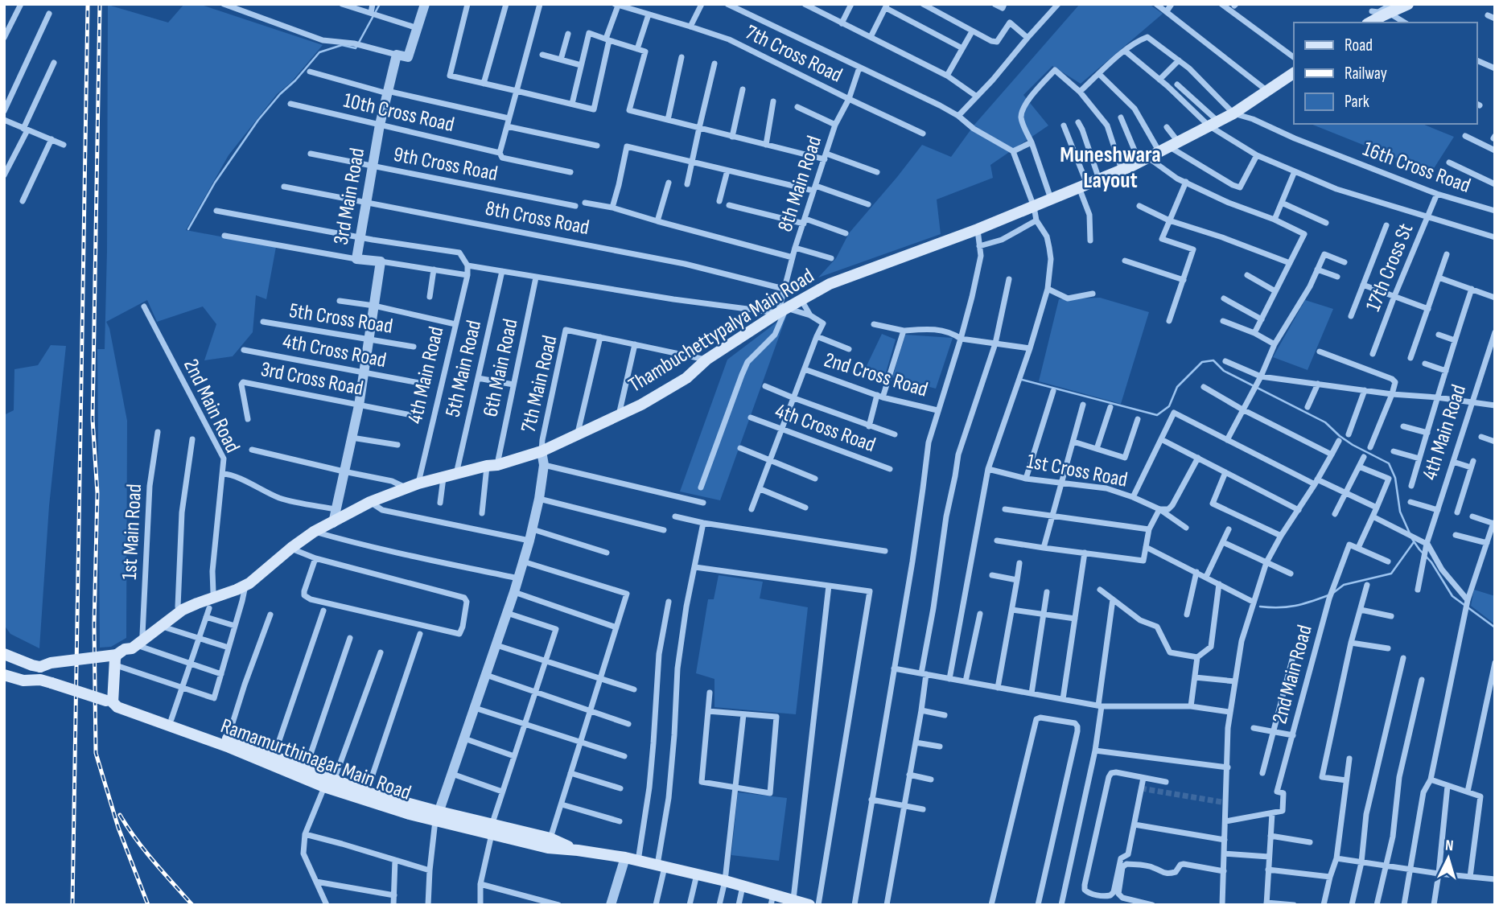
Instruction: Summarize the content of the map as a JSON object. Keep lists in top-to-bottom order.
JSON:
{
  "streets": {
    "main road": ["Thambuchettypalya Main Road", "Ramamurthinagar Main Road"],
    "street": [
      "7th Cross Road",
      "10th Cross Road",
      "9th Cross Road",
      "16th Cross Road",
      "8th Main Road",
      "3rd Main Road",
      "8th Cross Road",
      "17th Cross St",
      "5th Cross Road",
      "4th Cross Road",
      "6th Main Road",
      "5th Main Road",
      "2nd Cross Road",
      "4th Main Road",
      "3rd Cross Road",
      "7th Main Road",
      "2nd Main Road",
      "1st Cross Road",
      "1st Main Road"
    ]
  },
  "crossings": [
    ["7th Cross Road", "8th Main Road"],
    ["10th Cross Road", "3rd Main Road"],
    ["9th Cross Road", "3rd Main Road"],
    ["16th Cross Road", "17th Cross St"],
    ["16th Cross Road", "Thambuchettypalya Main Road"],
    ["8th Main Road", "8th Cross Road"],
    ["8th Main Road", "Thambuchettypalya Main Road"],
    ["3rd Main Road", "8th Cross Road"],
    ["Thambuchettypalya Main Road", "6th Main Road"],
    ["Thambuchettypalya Main Road", "5th Main Road"],
    ["Thambuchettypalya Main Road", "4th Main Road"],
    ["Thambuchettypalya Main Road", "7th Main Road"],
    ["Thambuchettypalya Main Road", "2nd Main Road"],
    ["Thambuchettypalya Main Road", "1st Main Road"]
  ],
  "districts": ["Muneshwara Layout"],
  "legend": ["Road", "Railway", "Park"],
  "north": "top"
}
